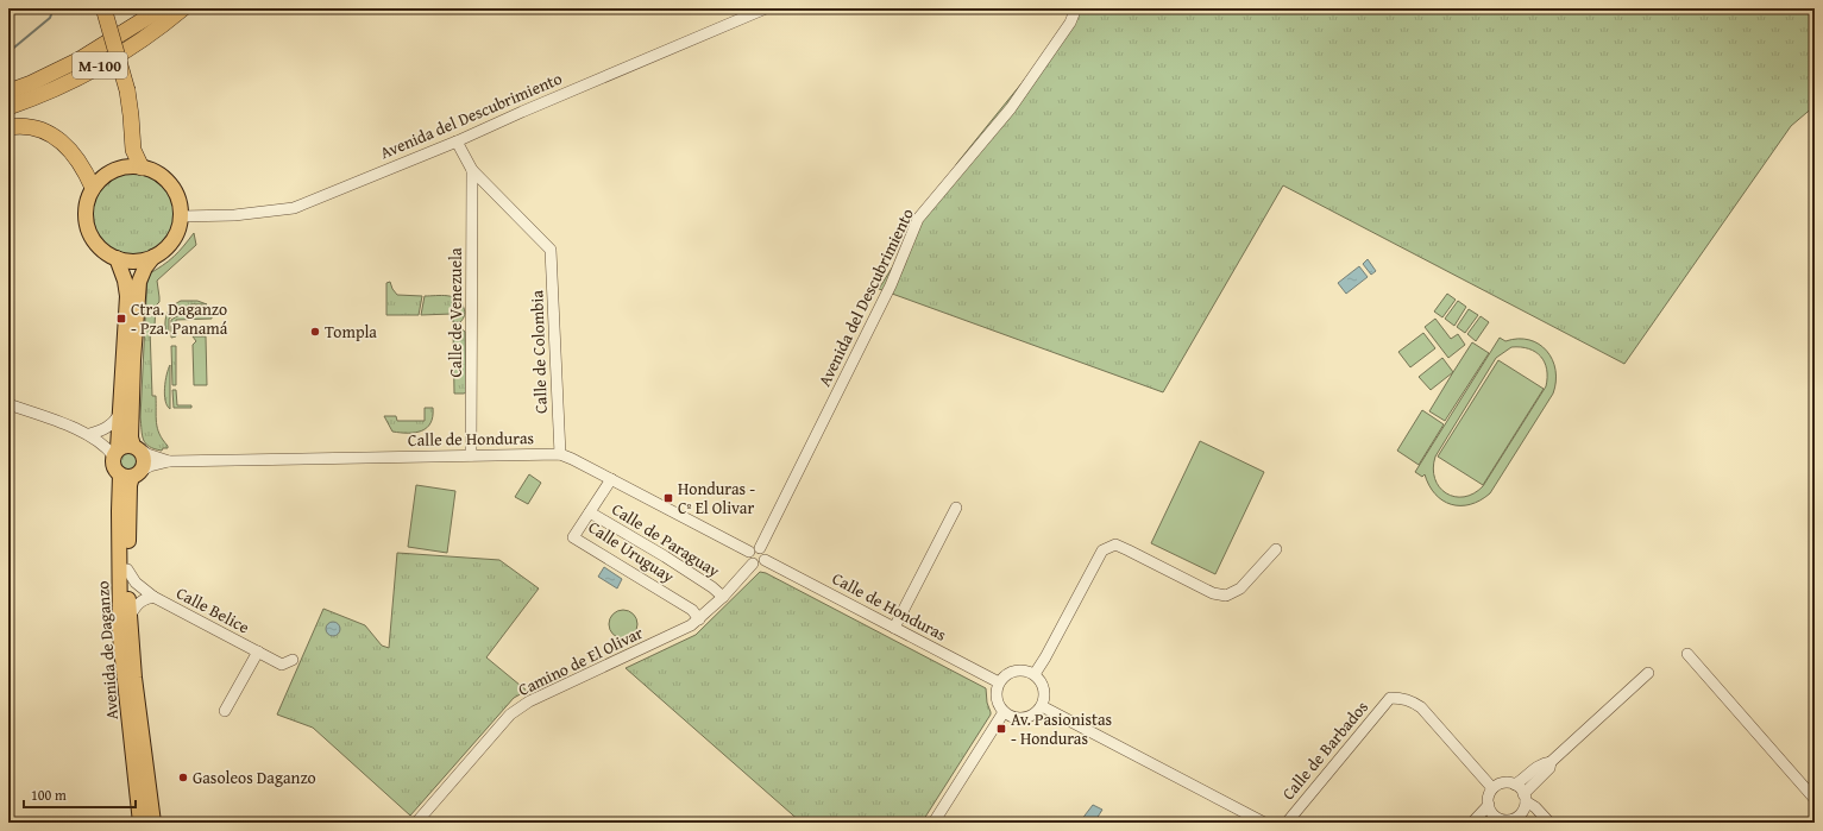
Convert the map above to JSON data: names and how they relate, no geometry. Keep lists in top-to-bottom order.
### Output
{
  "streets": {
    "highway": ["M-100"],
    "main road": ["Avenida de Daganzo"],
    "street": [
      "Avenida del Descubrimiento",
      "Calle de Venezuela",
      "Calle de Colombia",
      "Calle de Honduras",
      "Calle de Paraguay",
      "Calle Uruguay",
      "Calle Belice",
      "Camino de El Olivar",
      "Calle de Barbados"
    ]
  },
  "crossings": [
    ["Avenida del Descubrimiento", "Calle de Honduras"],
    ["Avenida del Descubrimiento", "Camino de El Olivar"],
    ["Calle de Venezuela", "Calle de Colombia"],
    ["Calle de Venezuela", "Calle de Honduras"],
    ["Calle de Colombia", "Calle de Honduras"],
    ["Calle de Honduras", "Calle Uruguay"],
    ["Calle de Honduras", "Avenida de Daganzo"],
    ["Calle de Honduras", "Camino de El Olivar"],
    ["Calle de Paraguay", "Calle Uruguay"],
    ["Calle de Paraguay", "Camino de El Olivar"],
    ["Calle Uruguay", "Camino de El Olivar"],
    ["Calle Belice", "Avenida de Daganzo"]
  ],
  "places": {
    "transit": ["Ctra. Daganzo - Pza. Panamá", "Honduras - Cº El Olivar", "Av. Pasionistas - Honduras"],
    "other": ["Tompla", "Gasoleos Daganzo"]
  },
  "scale_bar": "100 m"
}
